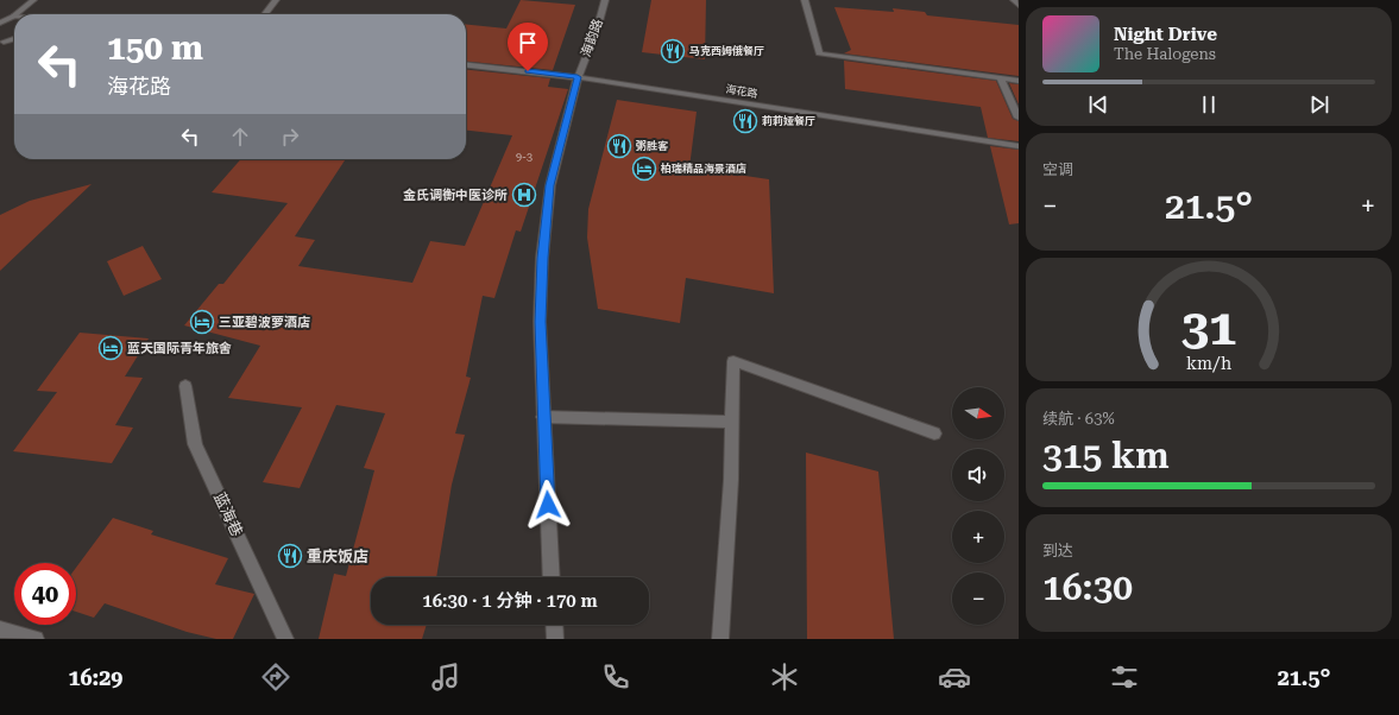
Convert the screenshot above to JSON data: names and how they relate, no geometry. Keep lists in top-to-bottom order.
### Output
{
  "streets": {
    "street": ["海韵路", "海花路", "蓝海巷"]
  },
  "crossings": [
    ["海韵路", "海花路"]
  ],
  "places": {
    "restaurant": [
      "马克西姆俄餐厅",
      "莉莉娅餐厅",
      "粥胜客",
      "重庆饭店"
    ],
    "hotel": ["柏瑞精品海景酒店", "三亚碧波萝酒店", "蓝天国际青年旅舍"],
    "hospital": ["金氏调衡中医诊所"]
  },
  "house_numbers": ["9-3"],
  "north": "right",
  "page": {
    "turn": ["150 m", "海花路"],
    "song": ["Night Drive", "The Halogens"],
    "tile": [
      "空调",
      ["续航 · 63%", "315 km"],
      ["到达", "16:30"]
    ],
    "heat": ["−", "21.5°", "+"],
    "map_buttons": ["+", "−"],
    "limit": "40",
    "trip": "16:30 · 1 分钟 · 170 m",
    "tabs": ["16:29", "21.5°"],
    "gauge": ["31", "km/h"]
  }
}
